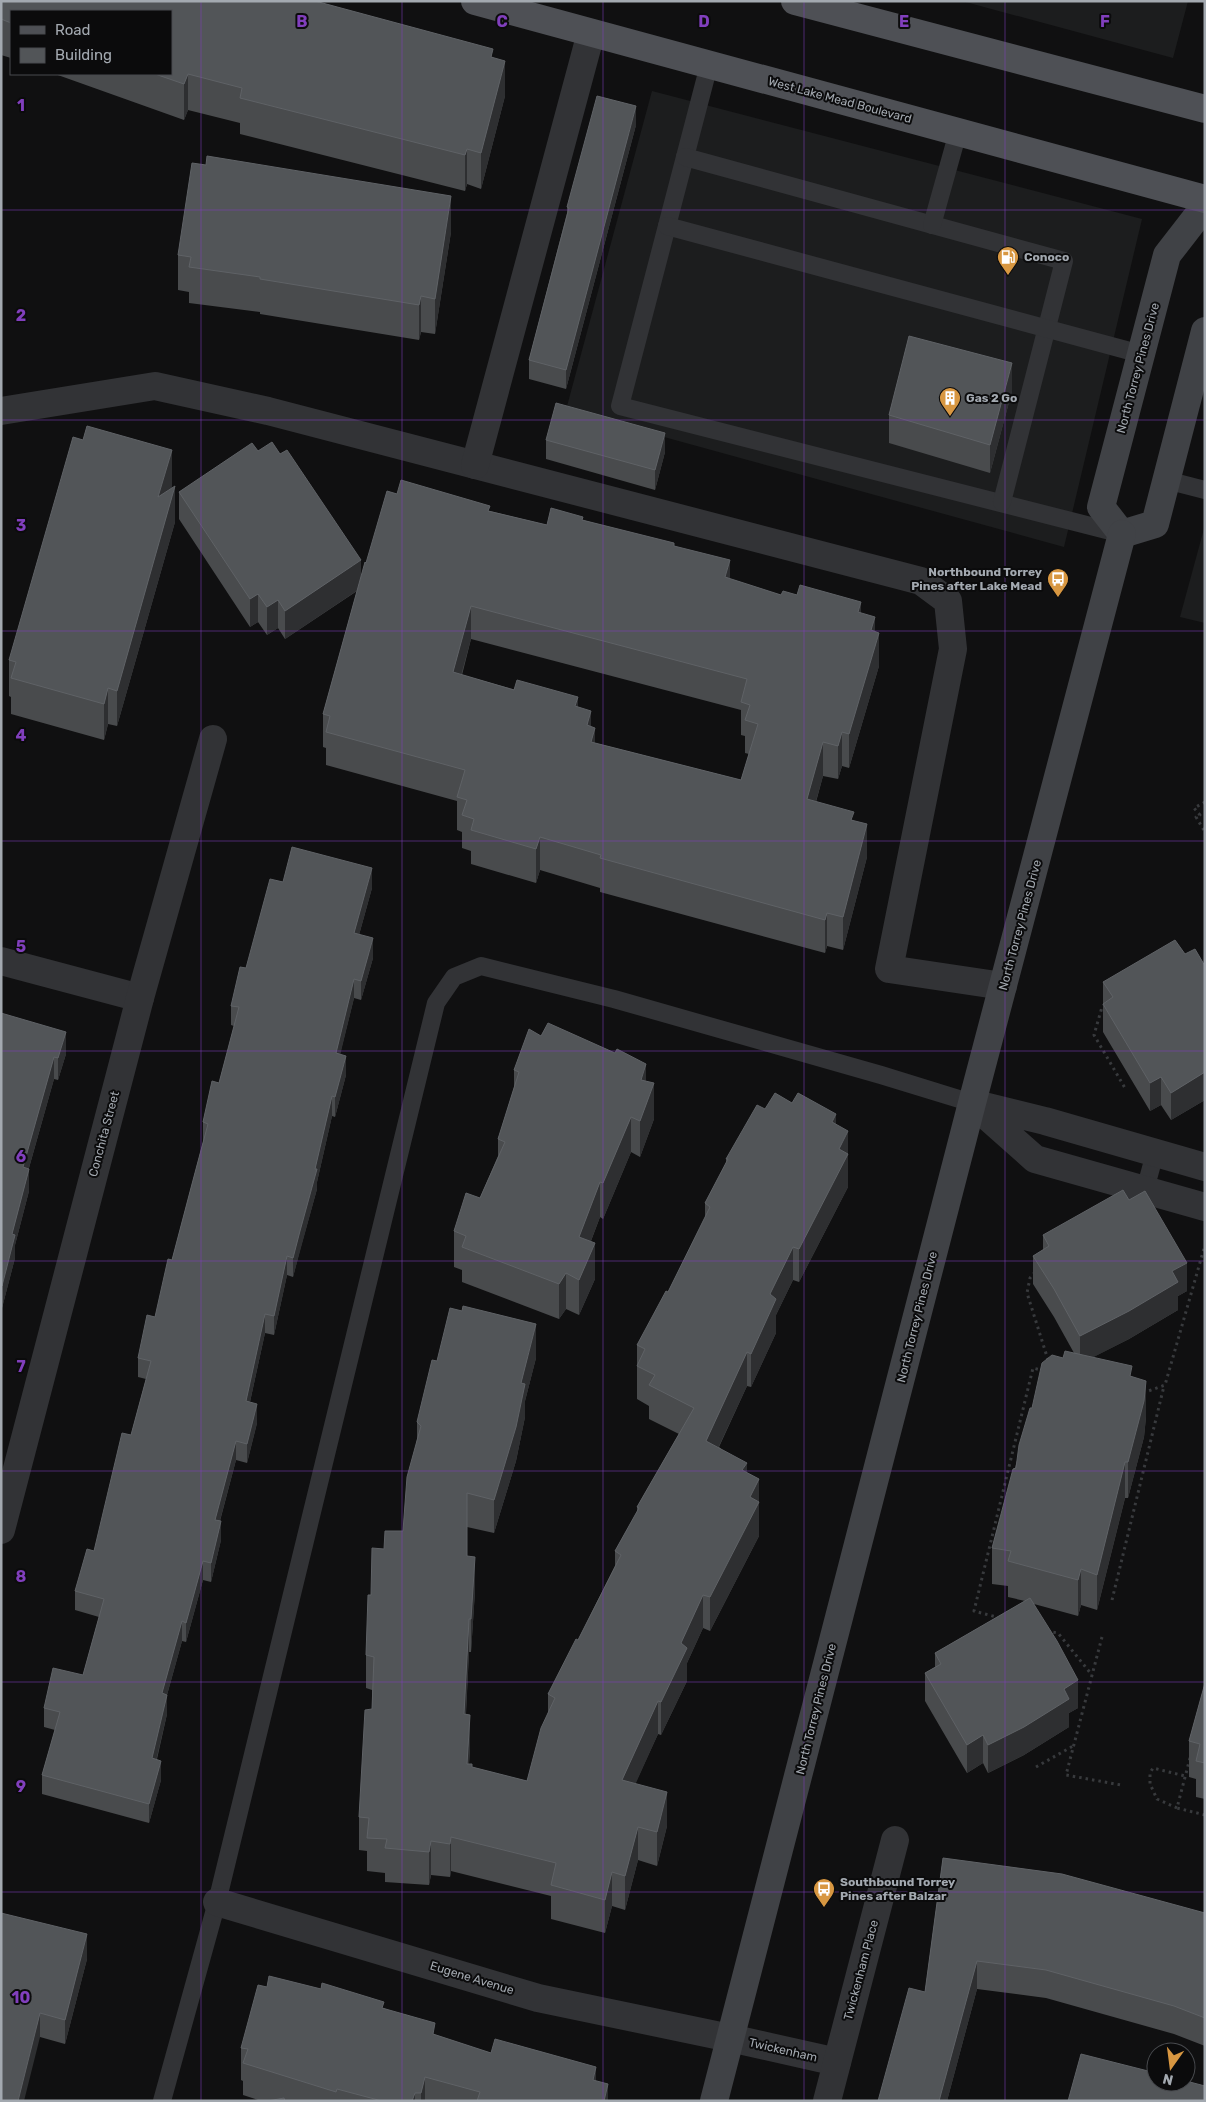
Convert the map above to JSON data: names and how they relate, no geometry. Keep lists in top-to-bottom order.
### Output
{
  "streets": {
    "main road": ["West Lake Mead Boulevard", "North Torrey Pines Drive"],
    "street": [
      "Conchita Street",
      "Twickenham Place",
      "Eugene Avenue",
      "Twickenham"
    ]
  },
  "crossings": [
    ["North Torrey Pines Drive", "Eugene Avenue"],
    ["North Torrey Pines Drive", "Twickenham"],
    ["Twickenham Place", "Twickenham"],
    ["Eugene Avenue", "Twickenham"]
  ],
  "places": {
    "fuel station": ["Conoco"],
    "building": ["Gas 2 Go"],
    "bus stop": ["Northbound Torrey Pines after Lake Mead", "Southbound Torrey Pines after Balzar"]
  },
  "legend": ["Road", "Building"],
  "north": "bottom",
  "grid": {
    "columns": [
      "B",
      "C",
      "D",
      "E",
      "F"
    ],
    "rows": [
      "1",
      "2",
      "3",
      "4",
      "5",
      "6",
      "7",
      "8",
      "9",
      "10"
    ]
  }
}
